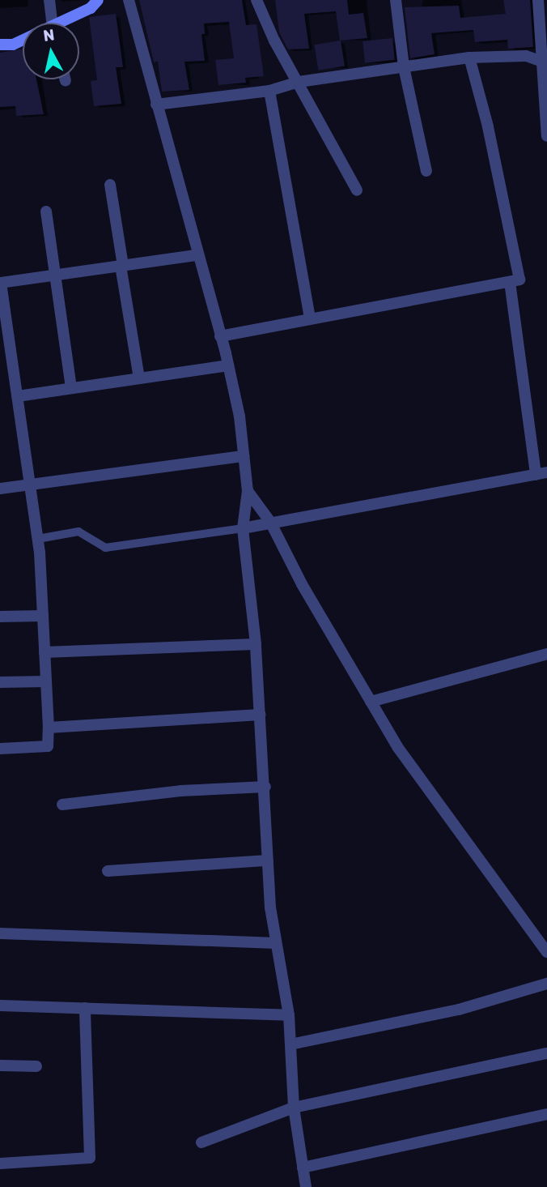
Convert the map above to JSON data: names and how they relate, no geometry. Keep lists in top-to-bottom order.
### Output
{
  "north": "top"
}
